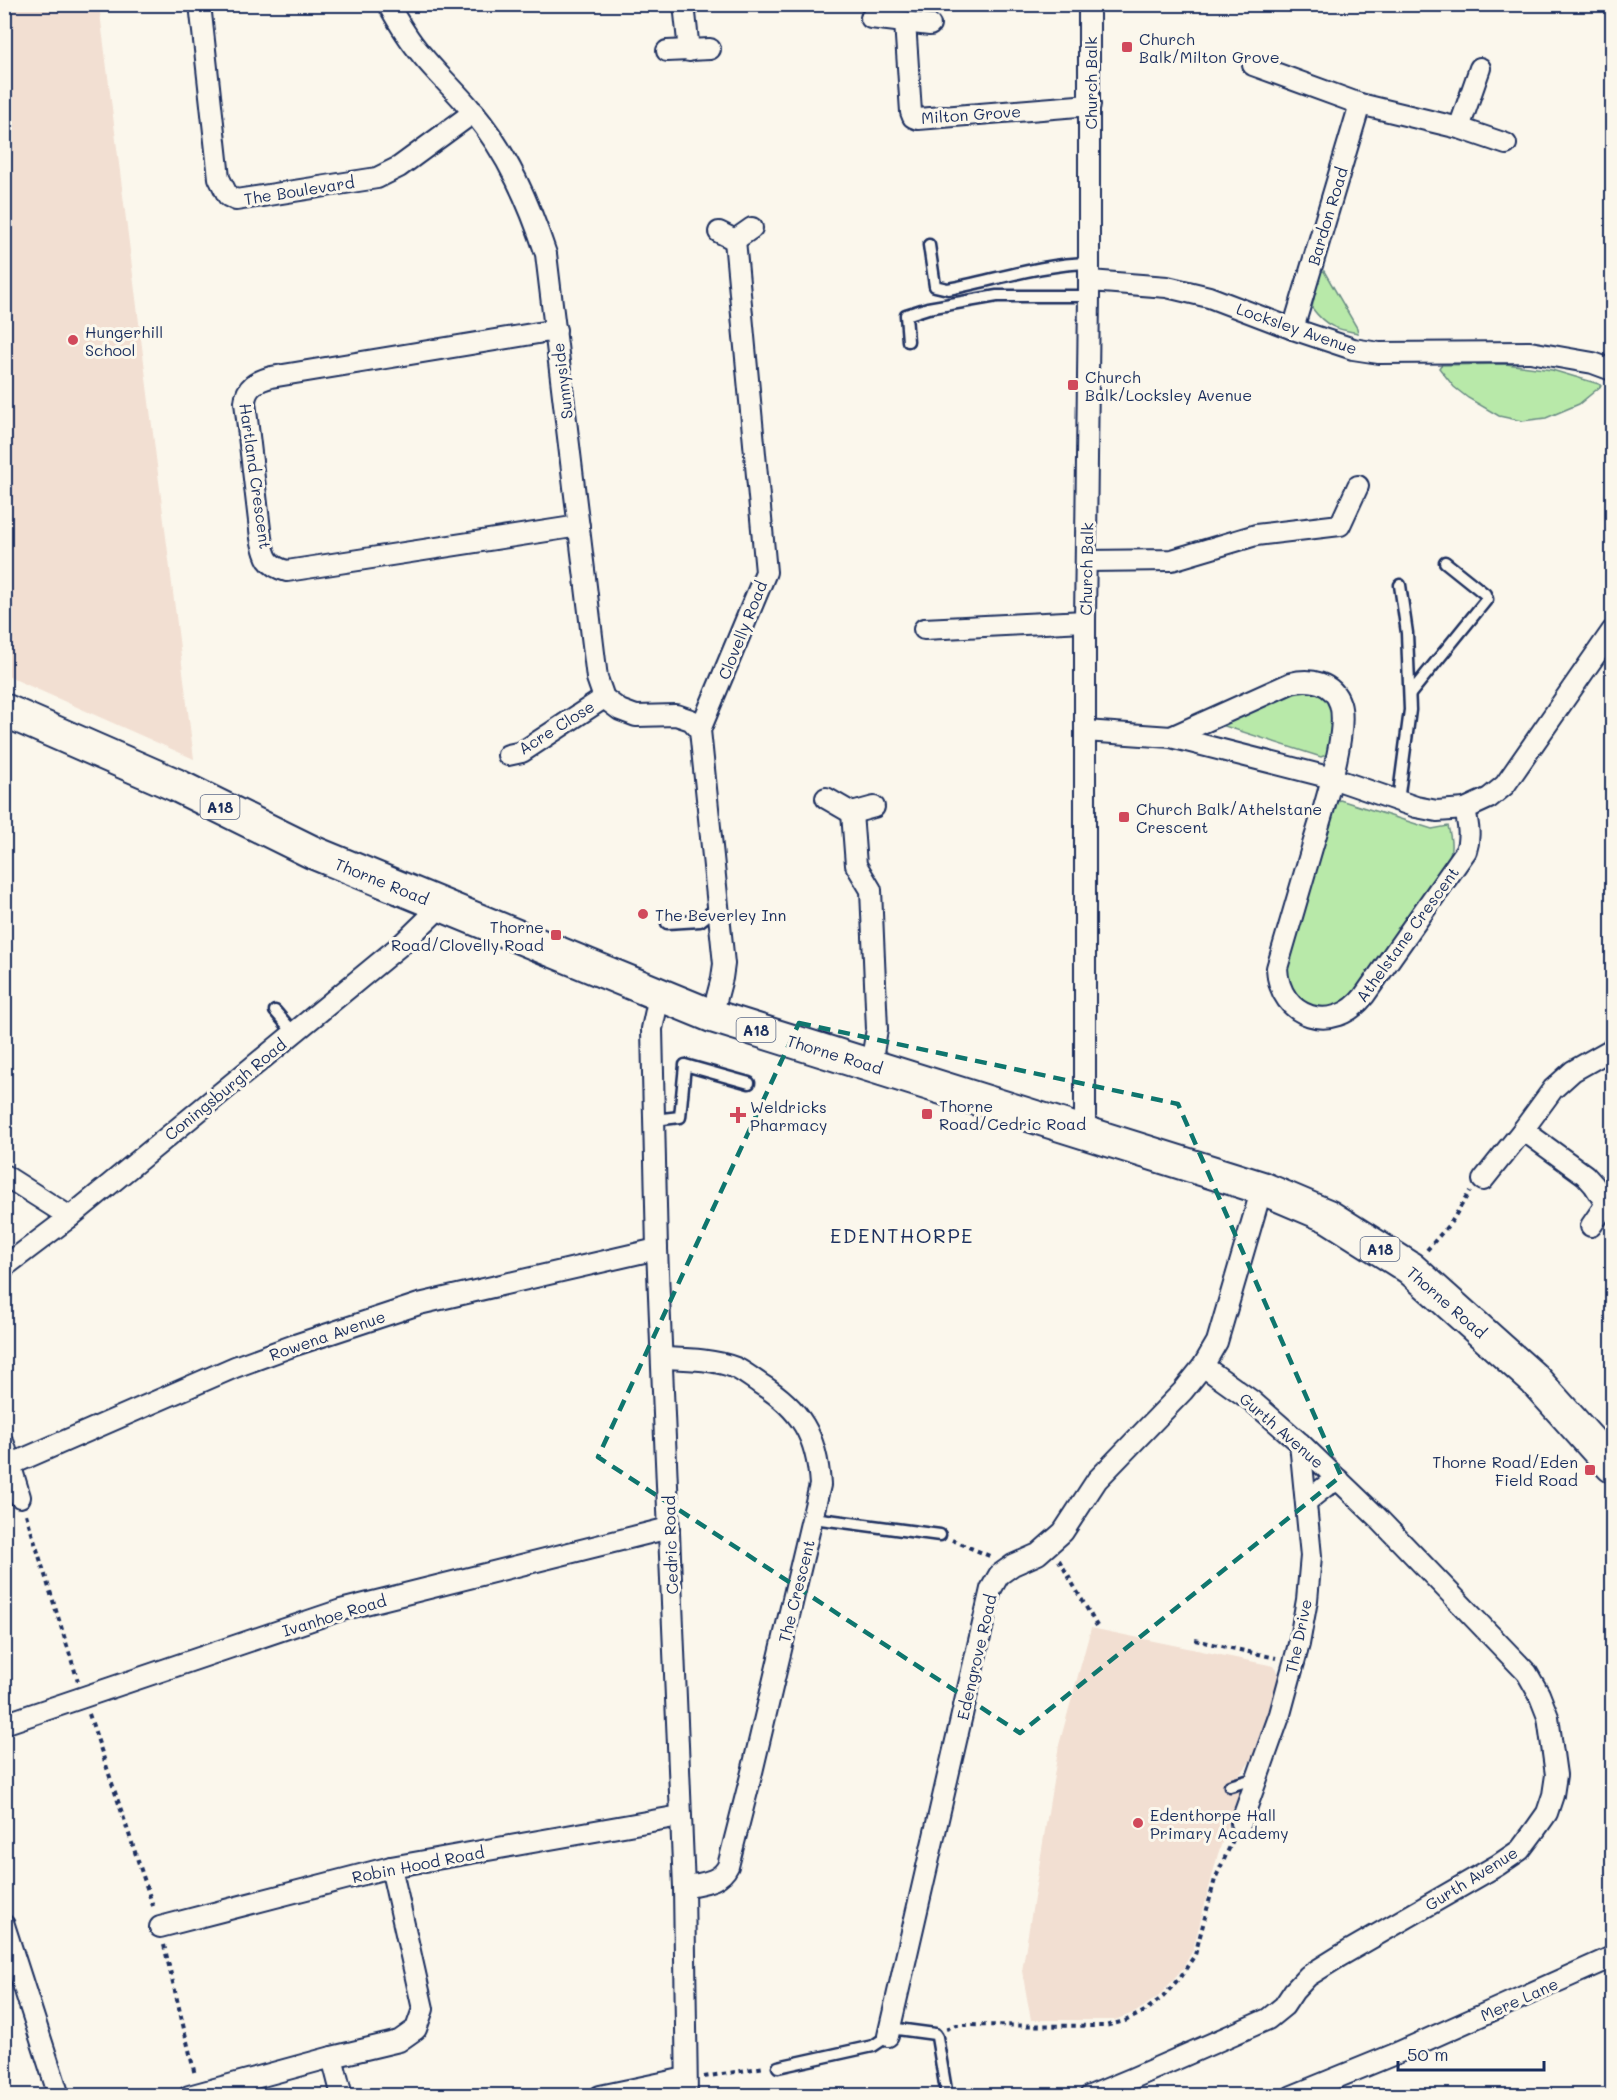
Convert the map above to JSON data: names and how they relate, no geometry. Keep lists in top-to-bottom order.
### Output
{
  "streets": {
    "main road": ["A18", "Thorne Road"],
    "street": [
      "Church Balk",
      "Milton Grove",
      "The Boulevard",
      "Bardon Road",
      "Locksley Avenue",
      "Sunnyside",
      "Hartland Crescent",
      "Clovelly Road",
      "Acre Close",
      "Athelstane Crescent",
      "Coningsburgh Road",
      "Rowena Avenue",
      "Gurth Avenue",
      "Cedric Road",
      "The Crescent",
      "Ivanhoe Road",
      "The Drive",
      "Edengrove Road",
      "Robin Hood Road",
      "Mere Lane"
    ]
  },
  "crossings": [
    ["Church Balk", "Milton Grove"],
    ["Church Balk", "Locksley Avenue"],
    ["Church Balk", "Thorne Road"],
    ["Church Balk", "Athelstane Crescent"],
    ["The Boulevard", "Sunnyside"],
    ["Bardon Road", "Locksley Avenue"],
    ["Sunnyside", "Hartland Crescent"],
    ["Sunnyside", "Acre Close"],
    ["Clovelly Road", "Thorne Road"],
    ["Thorne Road", "Coningsburgh Road"],
    ["Thorne Road", "Cedric Road"],
    ["Thorne Road", "Edengrove Road"],
    ["Rowena Avenue", "Cedric Road"],
    ["Gurth Avenue", "The Drive"],
    ["Gurth Avenue", "Edengrove Road"],
    ["Cedric Road", "The Crescent"],
    ["Cedric Road", "Ivanhoe Road"],
    ["Cedric Road", "Robin Hood Road"]
  ],
  "districts": ["EDENTHORPE"],
  "places": {
    "transit": [
      "Church Balk/Milton Grove",
      "Church Balk/Locksley Avenue",
      "Church Balk/Athelstane Crescent",
      "Thorne Road/Clovelly Road",
      "Thorne Road/Cedric Road",
      "Thorne Road/Eden Field Road"
    ],
    "other": ["Hungerhill School", "The Beverley Inn", "Edenthorpe Hall Primary Academy"],
    "health": ["Weldricks Pharmacy"]
  },
  "scale_bar": "50 m"
}
